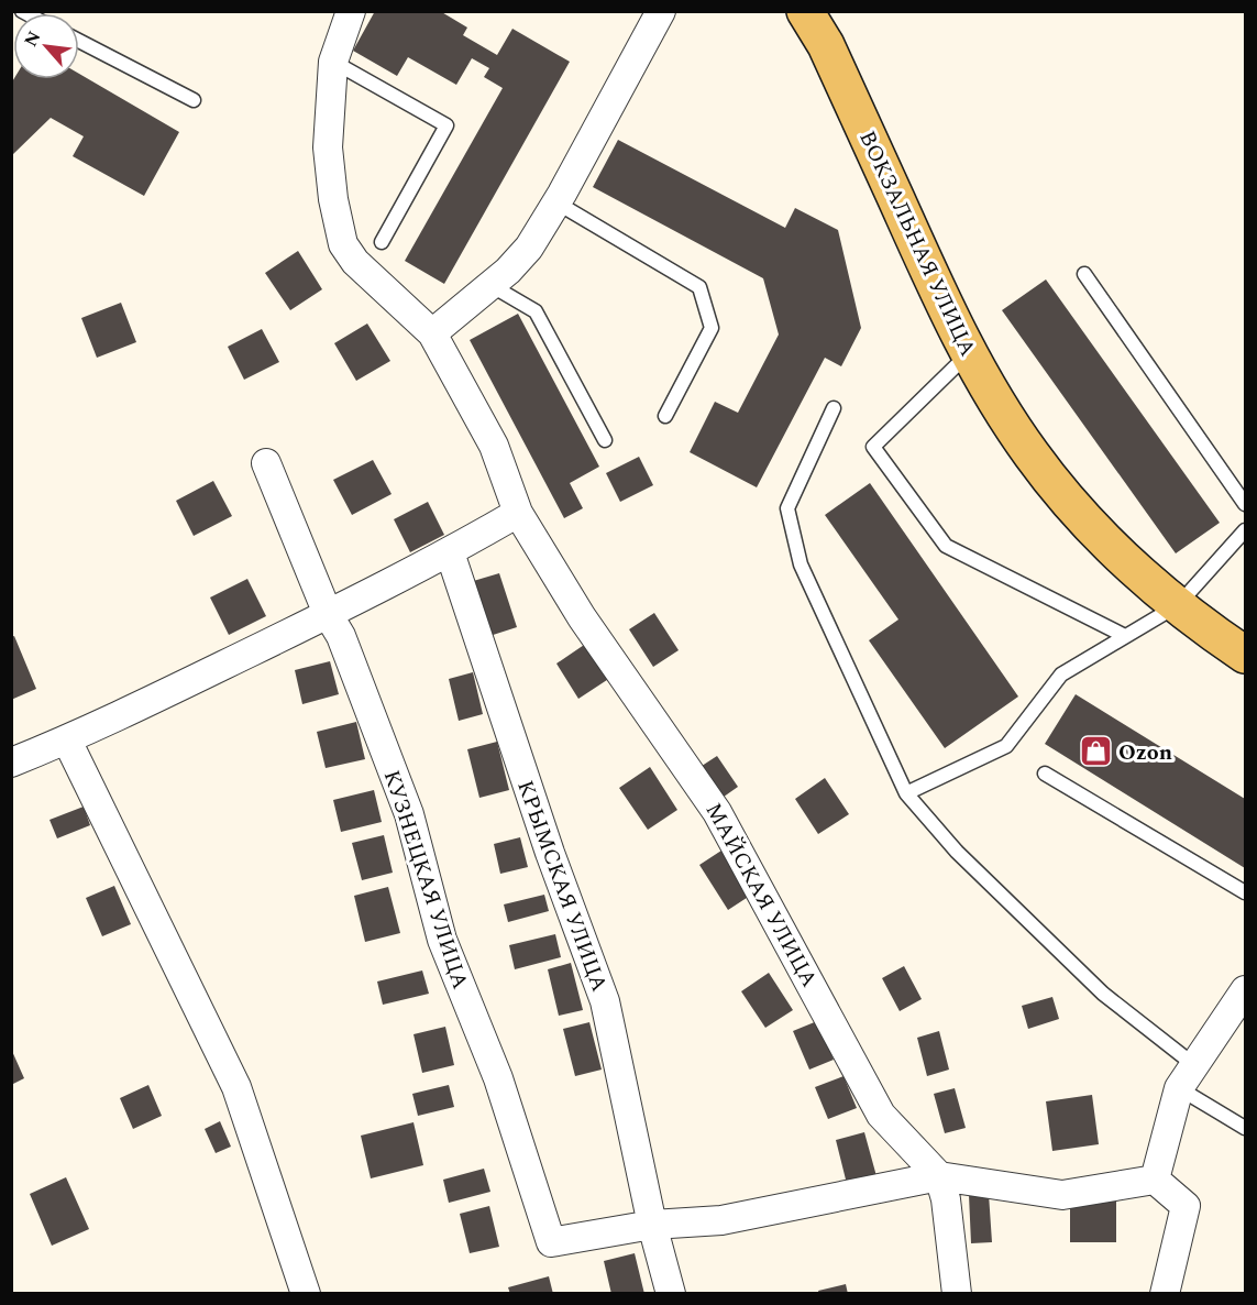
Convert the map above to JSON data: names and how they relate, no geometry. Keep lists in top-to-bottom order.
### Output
{
  "streets": {
    "main road": ["ВОКЗАЛЬНАЯ УЛИЦА"],
    "street": ["КУЗНЕЦКАЯ УЛИЦА", "КРЫМСКАЯ УЛИЦА", "МАЙСКАЯ УЛИЦА"]
  },
  "crossings": [
    ["КУЗНЕЦКАЯ УЛИЦА", "КРЫМСКАЯ УЛИЦА"]
  ],
  "places": {
    "shop": ["Ozon"]
  },
  "north": "top left"
}
